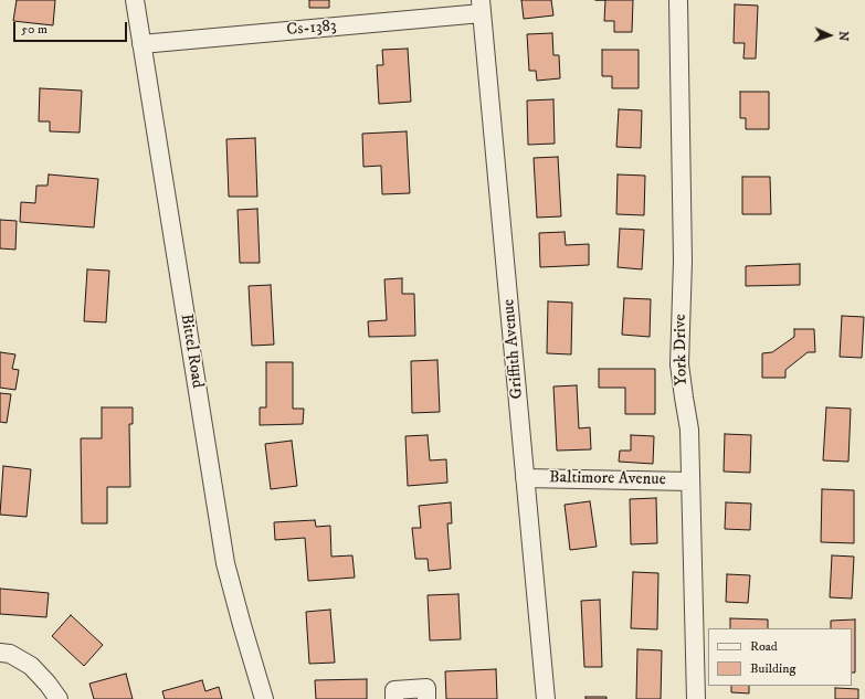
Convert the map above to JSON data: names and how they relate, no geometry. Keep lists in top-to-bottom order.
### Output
{
  "streets": {
    "street": [
      "Cs-1383",
      "Griffith Avenue",
      "York Drive",
      "Bittel Road",
      "Baltimore Avenue"
    ]
  },
  "crossings": [
    ["Cs-1383", "Griffith Avenue"],
    ["Cs-1383", "Bittel Road"],
    ["Griffith Avenue", "Baltimore Avenue"],
    ["York Drive", "Baltimore Avenue"]
  ],
  "legend": ["Road", "Building"],
  "scale_bar": "50 m",
  "north": "right"
}
